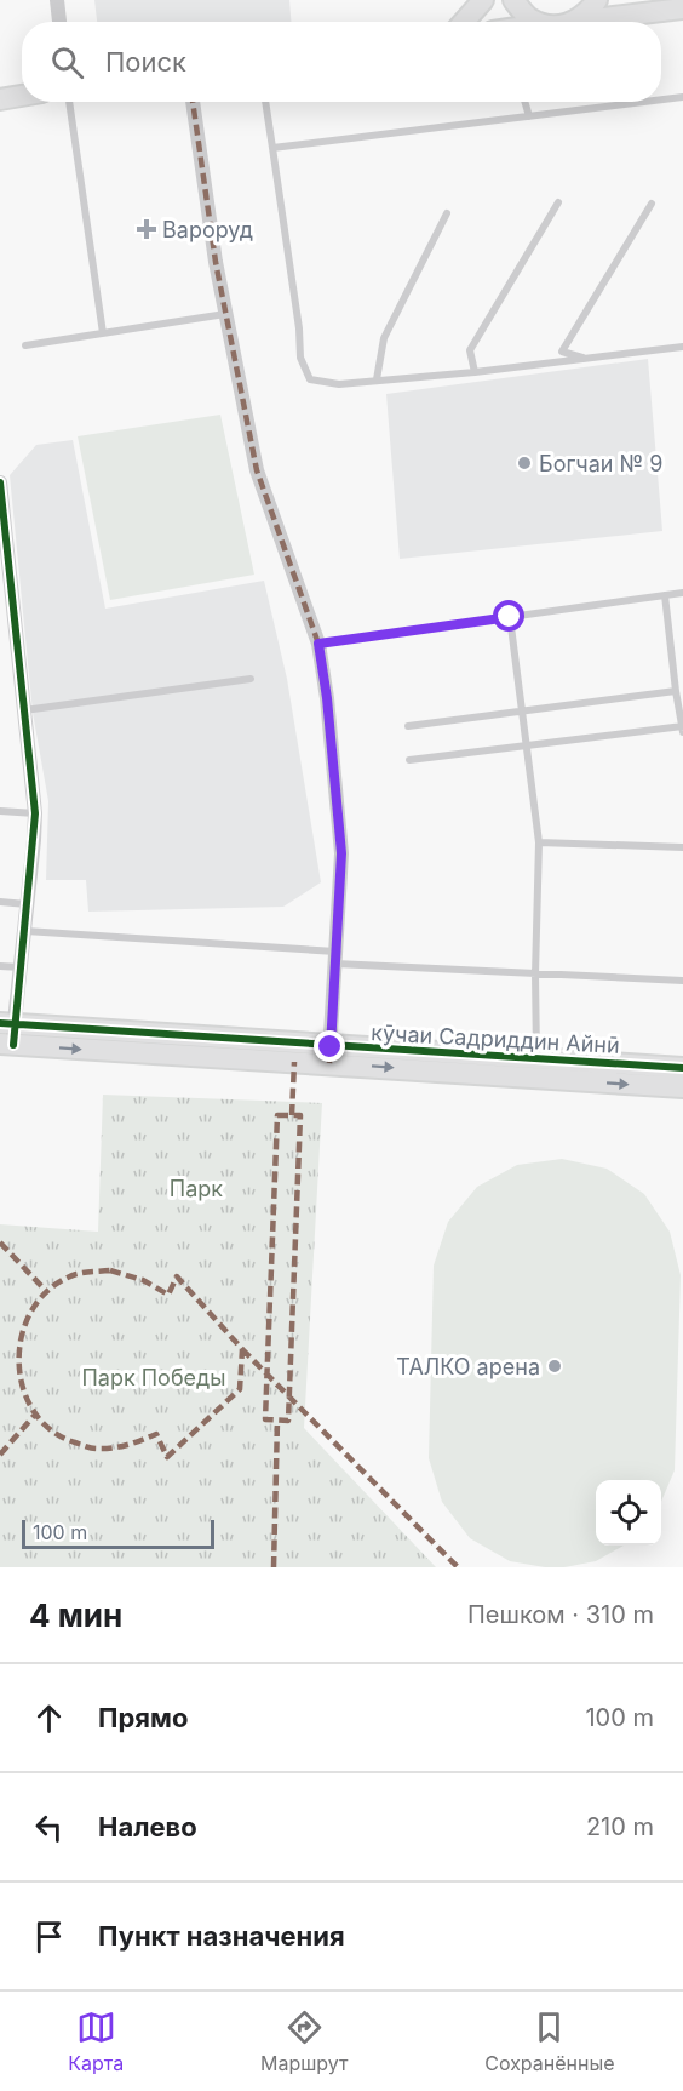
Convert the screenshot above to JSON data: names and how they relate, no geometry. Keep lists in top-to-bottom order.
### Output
{
  "streets": {
    "street": ["кӯчаи Садриддин Айнӣ"]
  },
  "parks": ["Парк", "Парк Победы"],
  "places": {
    "health": ["Вароруд"],
    "other": ["Богчаи № 9", "ТАЛКО арена"]
  },
  "scale_bar": "100 m",
  "page": {
    "search": "Поиск",
    "scale": "100 m",
    "heading": ["4 мин", "Пешком · 310 m"],
    "list": [
      ["Прямо", "100 m"],
      ["Налево", "210 m"],
      "Пункт назначения"
    ],
    "nav": ["Карта", "Маршрут", "Сохранённые"]
  }
}
